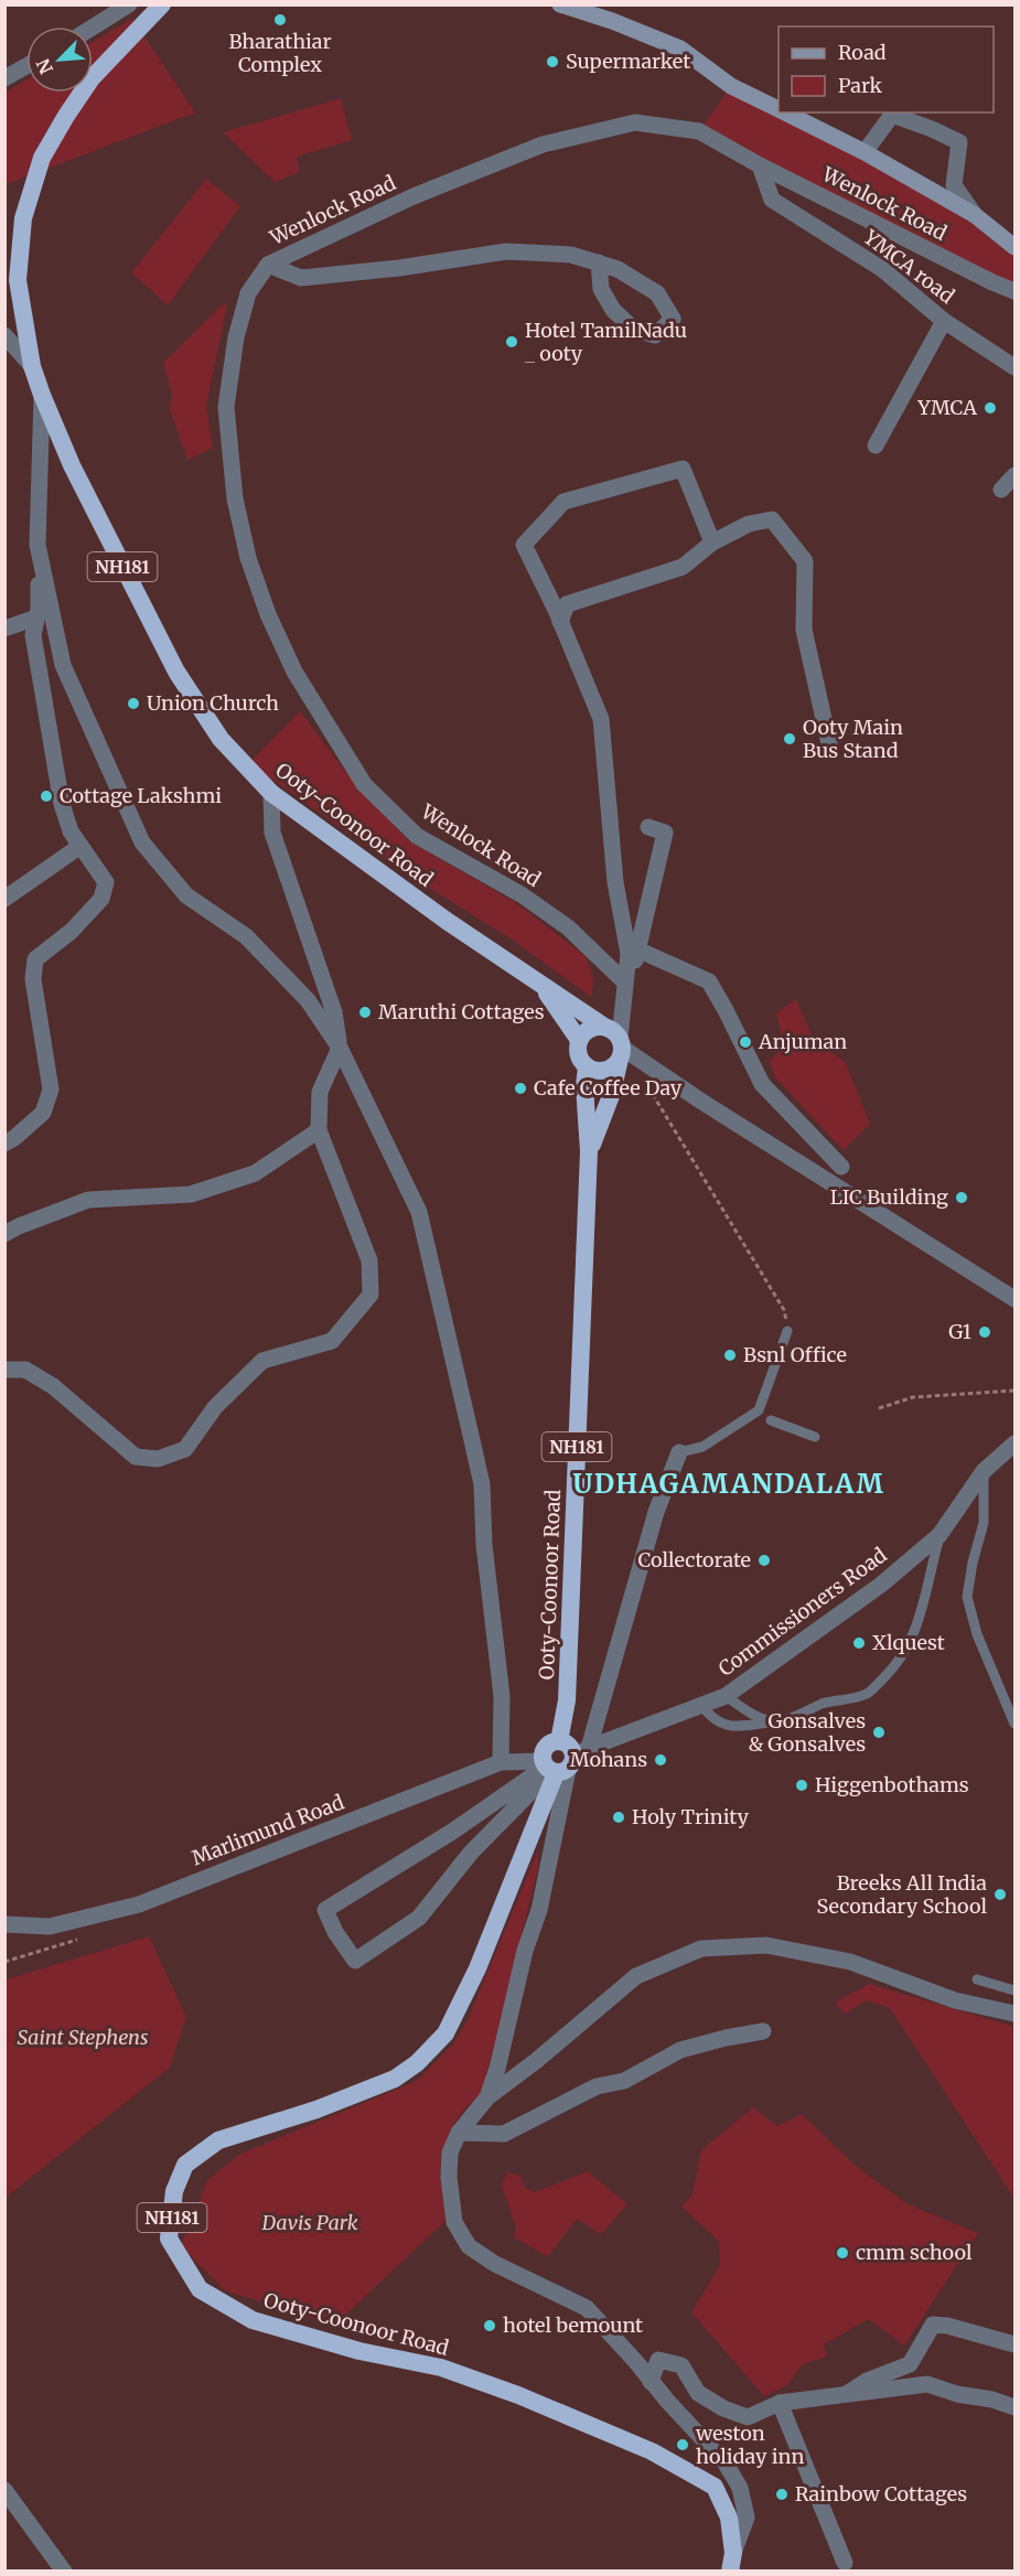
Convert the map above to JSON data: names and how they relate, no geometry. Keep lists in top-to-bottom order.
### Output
{
  "streets": {
    "highway": ["NH181", "Ooty-Coonoor Road"],
    "street": [
      "Wenlock Road",
      "YMCA road",
      "Commissioners Road",
      "Marlimund Road"
    ]
  },
  "crossings": [
    ["Wenlock Road", "YMCA road"],
    ["NH181", "Ooty-Coonoor Road"],
    ["NH181", "Commissioners Road"],
    ["NH181", "Marlimund Road"],
    ["Ooty-Coonoor Road", "Commissioners Road"],
    ["Ooty-Coonoor Road", "Marlimund Road"],
    ["Commissioners Road", "Marlimund Road"]
  ],
  "districts": ["UDHAGAMANDALAM"],
  "parks": ["Saint Stephens", "Davis Park"],
  "places": [
    "Bharathiar Complex",
    "Supermarket",
    "Hotel TamilNadu _ ooty",
    "YMCA",
    "Union Church",
    "Ooty Main Bus Stand",
    "Cottage Lakshmi",
    "Maruthi Cottages",
    "Anjuman",
    "Cafe Coffee Day",
    "LIC Building",
    "G1",
    "Bsnl Office",
    "Collectorate",
    "Xlquest",
    "Gonsalves & Gonsalves",
    "Mohans",
    "Higgenbothams",
    "Holy Trinity",
    "Breeks All India Secondary School",
    "cmm school",
    "hotel bemount",
    "weston holiday inn",
    "Rainbow Cottages"
  ],
  "legend": ["Road", "Park"],
  "north": "bottom left"
}
